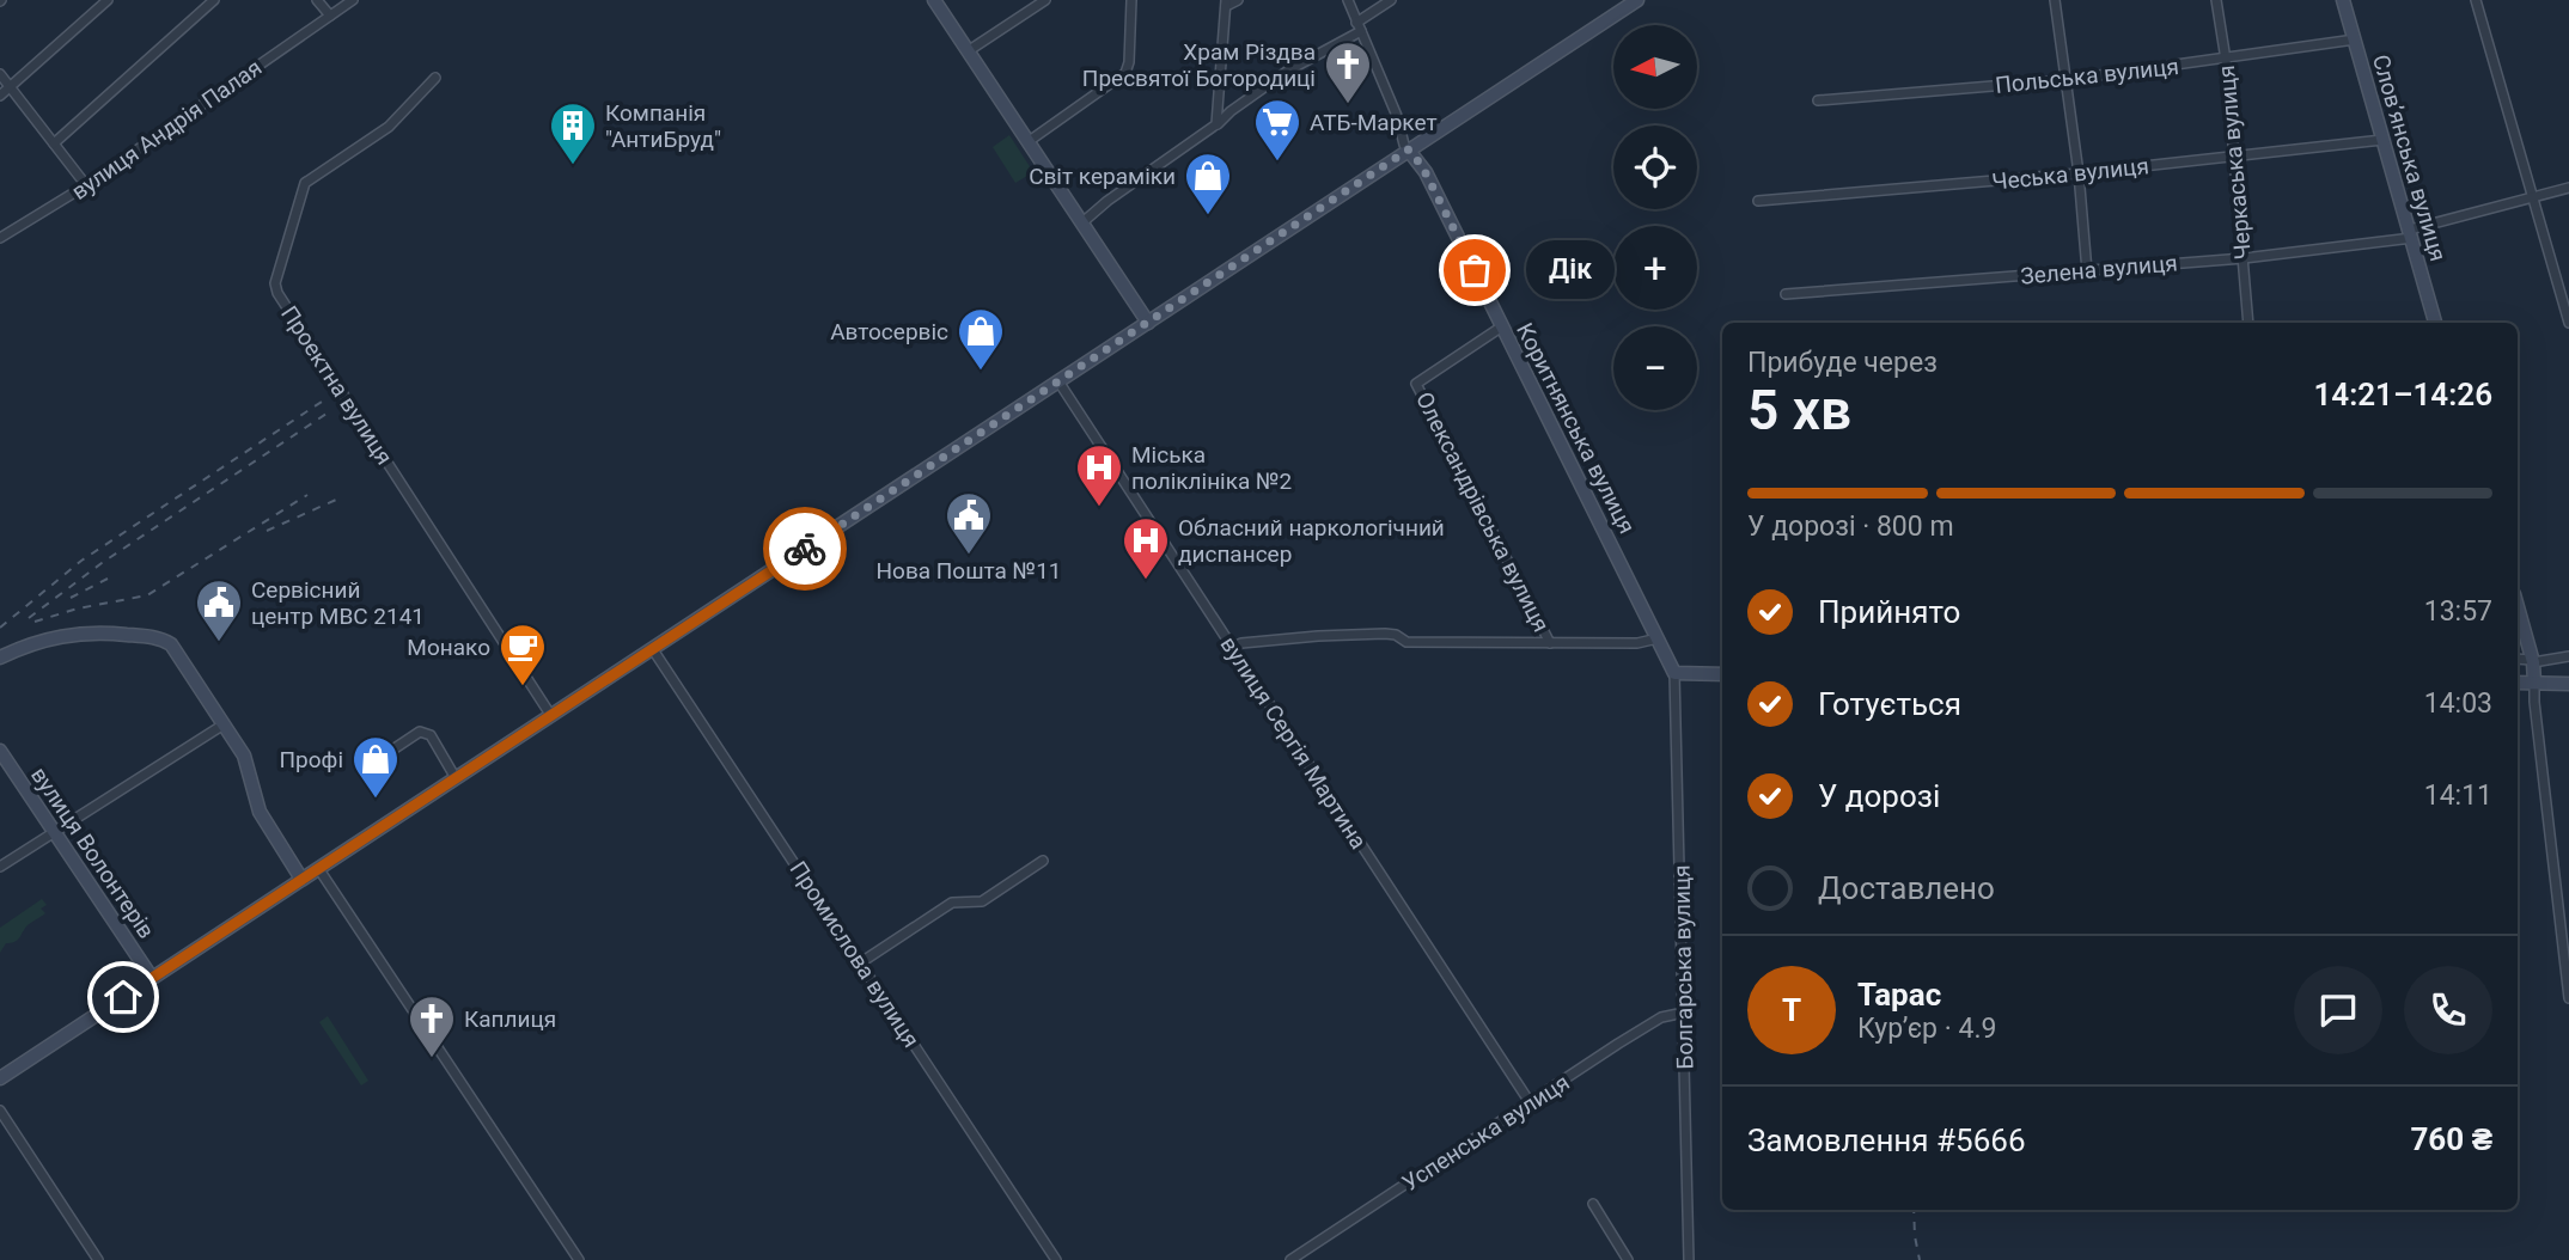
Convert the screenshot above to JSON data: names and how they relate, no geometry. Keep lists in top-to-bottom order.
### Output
{
  "streets": {
    "street": [
      "Польська вулиця",
      "вулиця Андрія Палая",
      "Словʼянська вулиця",
      "Черкаська вулиця",
      "Чеська вулиця",
      "Зелена вулиця",
      "Проектна вулиця",
      "Коритнянська вулиця",
      "Олександрівська вулиця",
      "вулиця Сергія Мартина",
      "вулиця Волонтерів",
      "Промислова вулиця",
      "Болгарська вулиця",
      "Успенська вулиця"
    ]
  },
  "crossings": [
    ["Польська вулиця", "Словʼянська вулиця"],
    ["Польська вулиця", "Черкаська вулиця"],
    ["Словʼянська вулиця", "Чеська вулиця"],
    ["Словʼянська вулиця", "Зелена вулиця"],
    ["Черкаська вулиця", "Чеська вулиця"],
    ["Черкаська вулиця", "Зелена вулиця"],
    ["Коритнянська вулиця", "Олександрівська вулиця"],
    ["Коритнянська вулиця", "Болгарська вулиця"],
    ["вулиця Сергія Мартина", "Успенська вулиця"],
    ["Болгарська вулиця", "Успенська вулиця"]
  ],
  "places": {
    "church": ["Храм Різдва Пресвятої Богородиці", "Каплиця"],
    "supermarket": ["АТБ-Маркет"],
    "building": ["Компанія \"АнтиБруд\""],
    "shop": ["Світ кераміки", "Автосервiс", "Профі"],
    "other": ["Дік"],
    "hospital": ["Міська поліклініка №2", "Обласний наркологічний диспансер"],
    "public building": ["Нова Пошта №11", "Сервісний центр МВС 2141"],
    "cafe": ["Монако"]
  },
  "north": "left",
  "page": {
    "map_buttons": ["+", "−"],
    "bubble": "Дік",
    "heading": ["5 хв", "Прибуде через", "14:21–14:26"],
    "panel": [
      "Тарас",
      "Кур’єр · 4.9",
      "Замовлення #5666",
      "760 ₴"
    ],
    "bar": "У дорозі · 800 m",
    "list": [
      ["Прийнято", "13:57"],
      ["Готується", "14:03"],
      ["У дорозі", "14:11"],
      "Доставлено"
    ],
    "round": "Т"
  }
}
